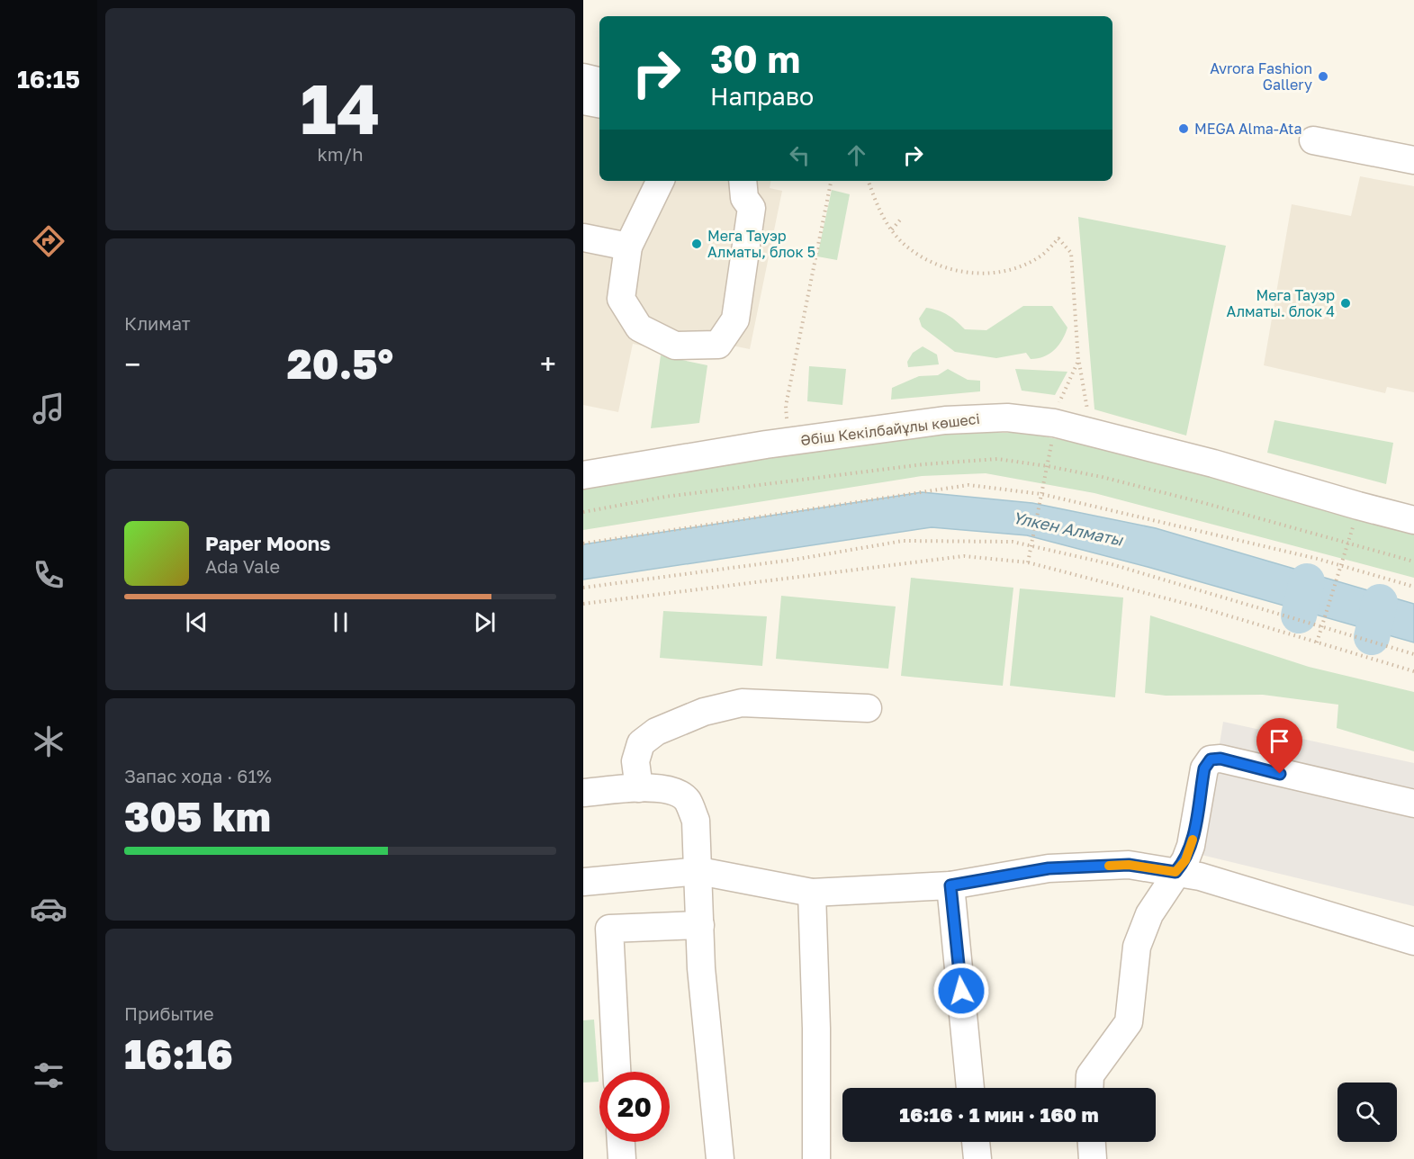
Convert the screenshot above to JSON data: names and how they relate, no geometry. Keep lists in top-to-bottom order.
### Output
{
  "streets": {
    "street": ["Әбіш Кекілбайұлы көшесі"]
  },
  "water": ["Үлкен Алматы"],
  "places": [
    "Avrora Fashion Gallery",
    "MEGA Alma-Ata",
    "Мега Тауэр Алматы, блок 5",
    "Мега Тауэр Алматы. блок 4"
  ],
  "page": {
    "tabs": "16:15",
    "tile": [
      ["14", "km/h"],
      "Климат",
      ["Запас хода · 61%", "305 km"],
      ["Прибытие", "16:16"]
    ],
    "turn": ["30 m", "Направо"],
    "heat": ["−", "20.5°", "+"],
    "song": ["Paper Moons", "Ada Vale"],
    "limit": "20",
    "trip": "16:16 · 1 мин · 160 m"
  }
}
